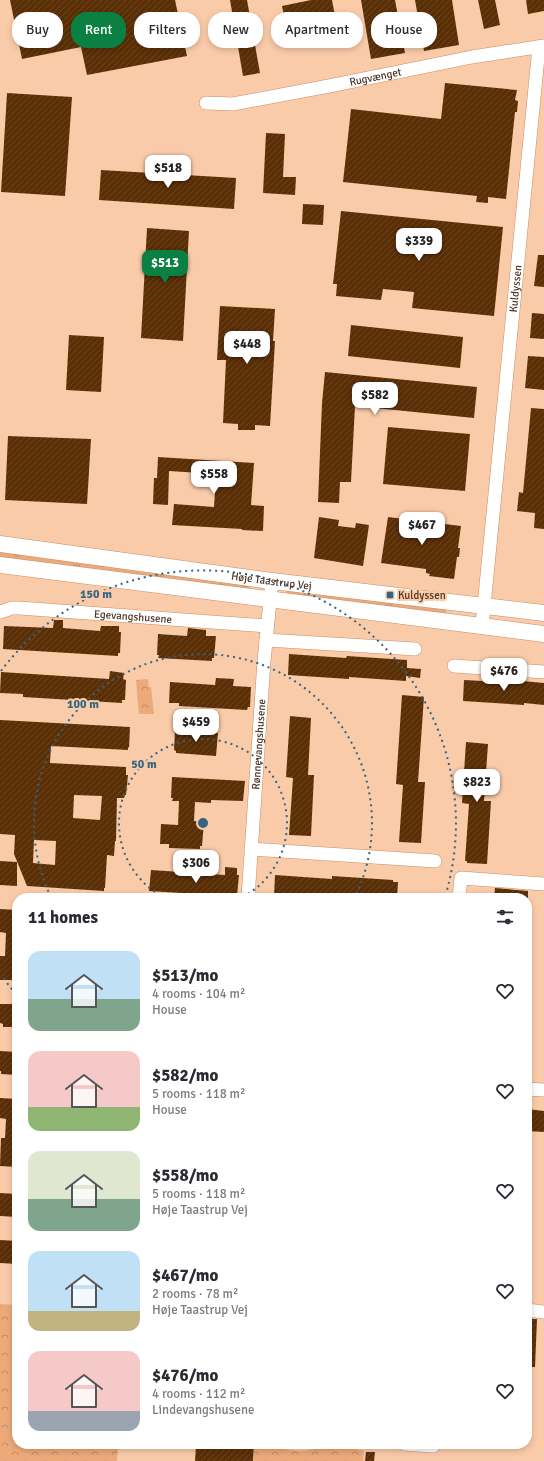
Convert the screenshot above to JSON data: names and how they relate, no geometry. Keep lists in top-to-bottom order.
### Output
{
  "streets": {
    "street": [
      "Rugvænget",
      "Kuldyssen",
      "Høje Taastrup Vej",
      "Egevangshusene",
      "Rønnevangshusene"
    ]
  },
  "crossings": [
    ["Rugvænget", "Kuldyssen"],
    ["Kuldyssen", "Høje Taastrup Vej"],
    ["Høje Taastrup Vej", "Rønnevangshusene"],
    ["Egevangshusene", "Rønnevangshusene"]
  ],
  "places": {
    "transit": ["Kuldyssen"]
  },
  "page": {
    "chip": [
      "Buy",
      "Rent",
      "Filters",
      "New",
      "Apartment",
      "House"
    ],
    "price": [
      "$518",
      "$339",
      "$513",
      "$448",
      "$582",
      "$558",
      "$467",
      "$476",
      "$459",
      "$823",
      "$306"
    ],
    "heading": "11 homes",
    "list": [
      {
        "name": "$513/mo",
        "note": "4 rooms · 104 m² · House"
      },
      {
        "name": "$582/mo",
        "note": "5 rooms · 118 m² · House"
      },
      {
        "name": "$558/mo",
        "note": "5 rooms · 118 m² · Høje Taastrup Vej"
      },
      {
        "name": "$467/mo",
        "note": "2 rooms · 78 m² · Høje Taastrup Vej"
      },
      {
        "name": "$476/mo",
        "note": "4 rooms · 112 m² · Lindevangshusene"
      }
    ]
  },
  "rings": ["150 m", "100 m", "50 m"]
}
